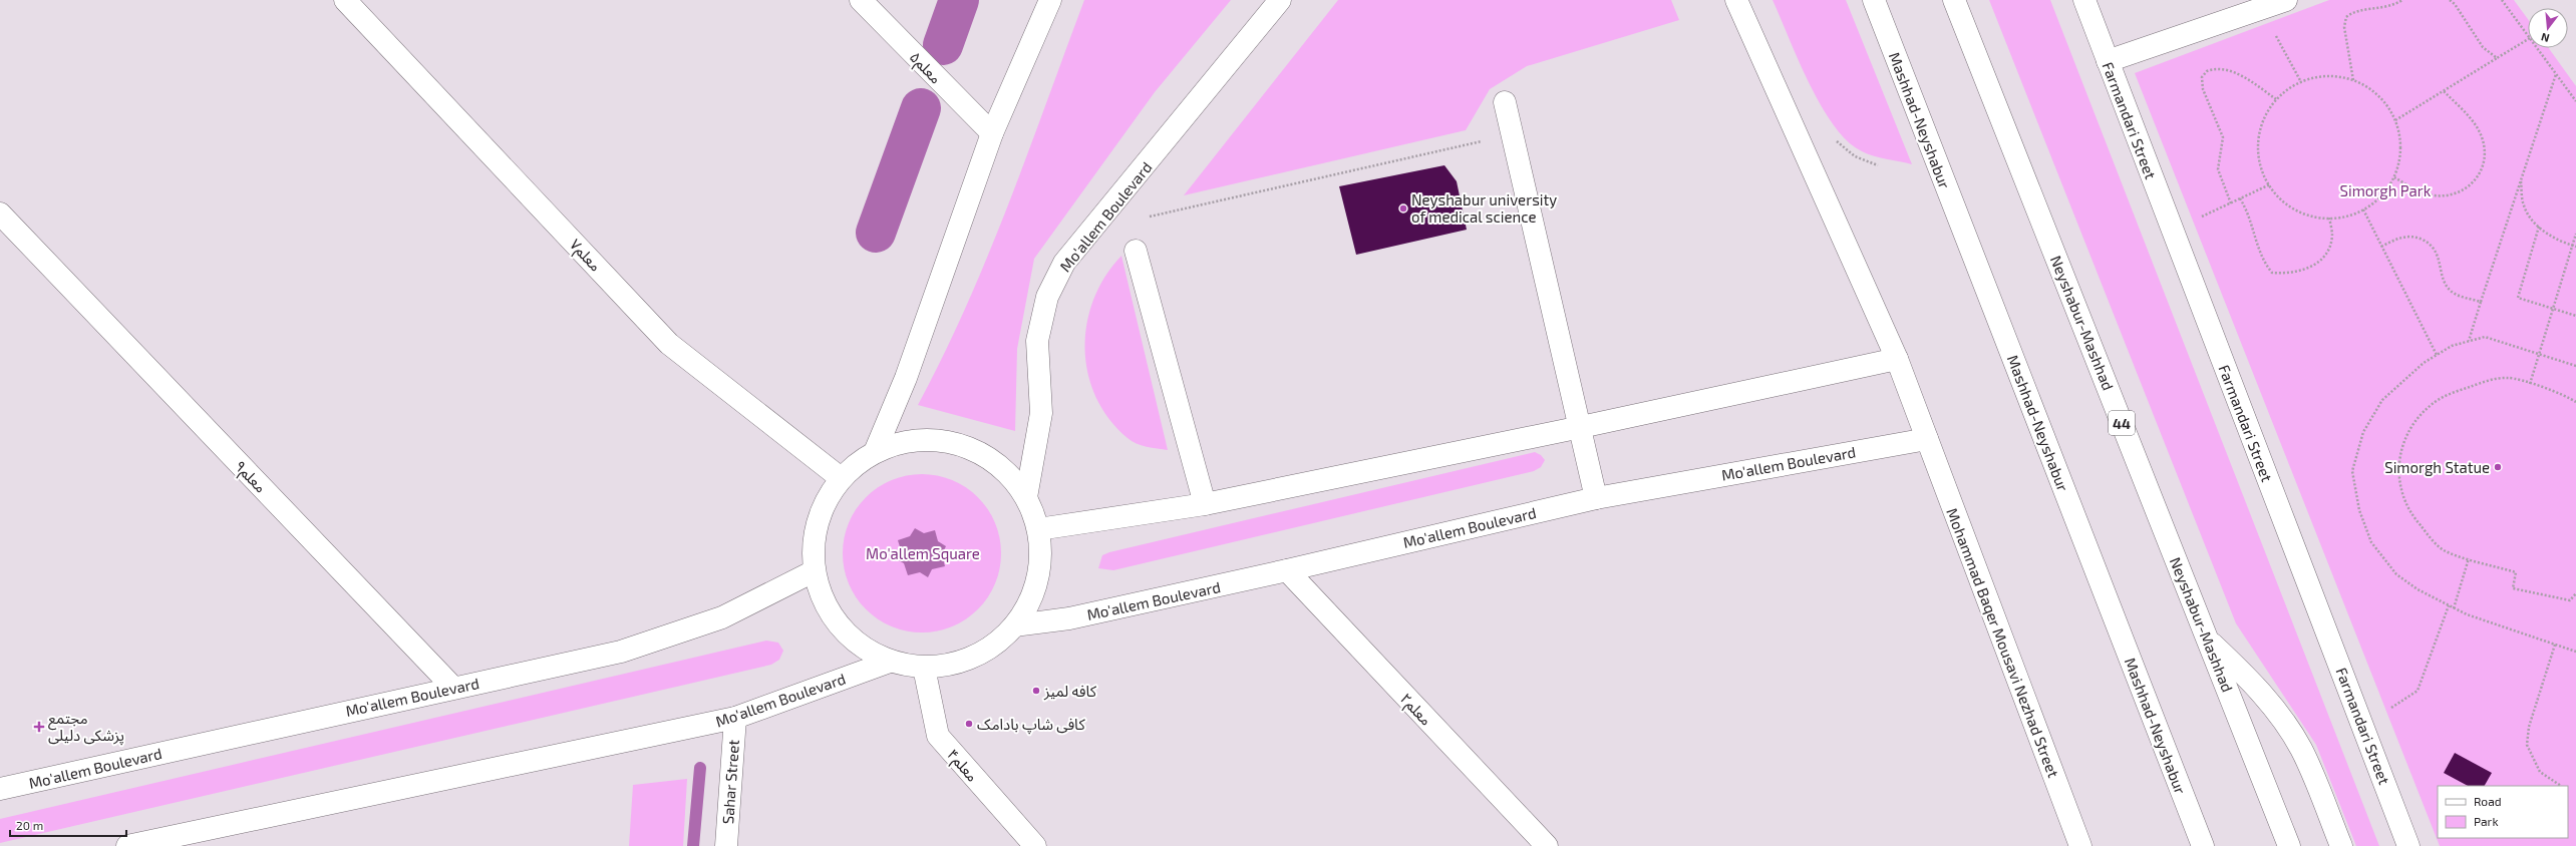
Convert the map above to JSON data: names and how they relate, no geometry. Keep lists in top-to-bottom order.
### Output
{
  "streets": {
    "main road": [
      "معلم۵",
      "Mashhad-Neyshabur",
      "Farmandari Street",
      "Mo'allem Boulevard",
      "معلم۷",
      "Neyshabur-Mashhad",
      "44",
      "معلم۹",
      "Mohammad Baqer Mousavi Nezhad Street",
      "معلم۲",
      "معلم۴",
      "Sahar Street"
    ]
  },
  "crossings": [
    ["Mo'allem Boulevard", "معلم۹"],
    ["Mo'allem Boulevard", "Mohammad Baqer Mousavi Nezhad Street"],
    ["Mo'allem Boulevard", "معلم۲"],
    ["Mo'allem Boulevard", "Sahar Street"]
  ],
  "parks": ["Simorgh Park", "Mo'allem Square"],
  "places": {
    "other": [
      "Neyshabur university of medical science",
      "Simorgh Statue",
      "کافه لمیز",
      "کافی شاپ بادامک"
    ],
    "health": ["مجتمع پزشکی دلیلی"]
  },
  "legend": ["Road", "Park"],
  "scale_bar": "20 m",
  "north": "bottom"
}
